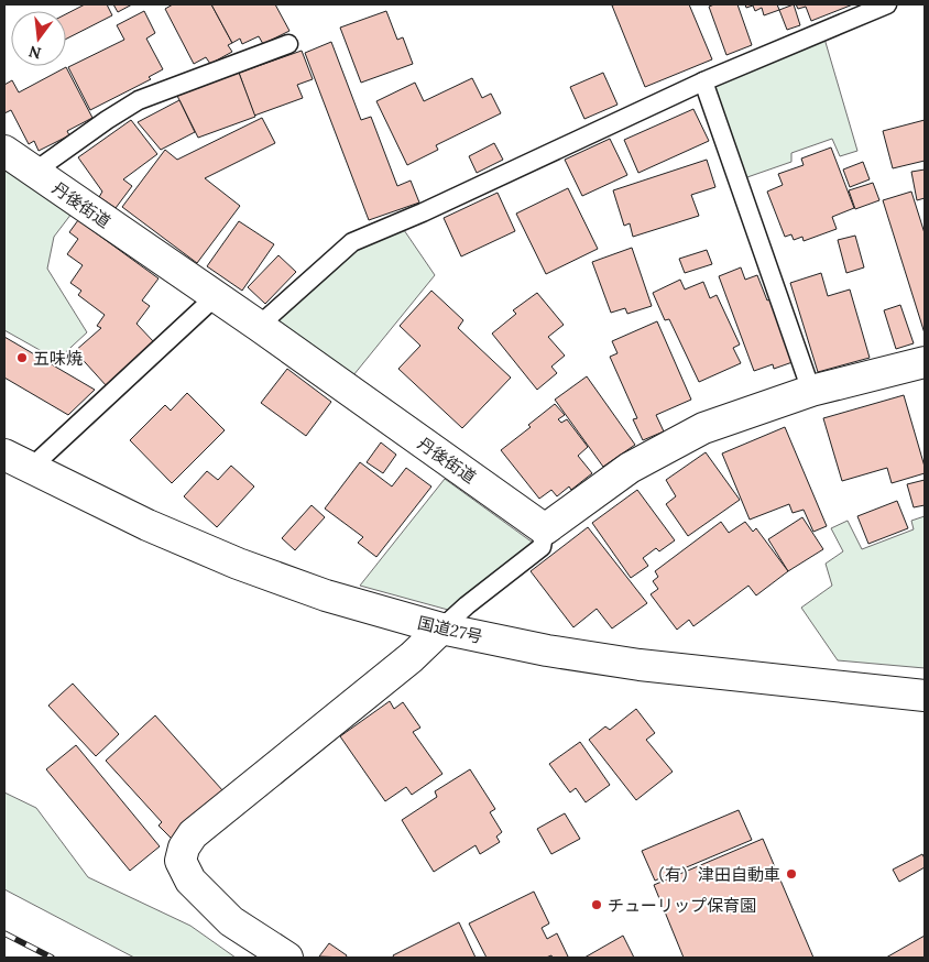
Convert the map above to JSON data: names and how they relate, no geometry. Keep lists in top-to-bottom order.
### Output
{
  "streets": {
    "main road": ["丹後街道", "国道27号"]
  },
  "places": ["五味焼", "（有）津田自動車", "チューリップ保育園"],
  "north": "bottom"
}
